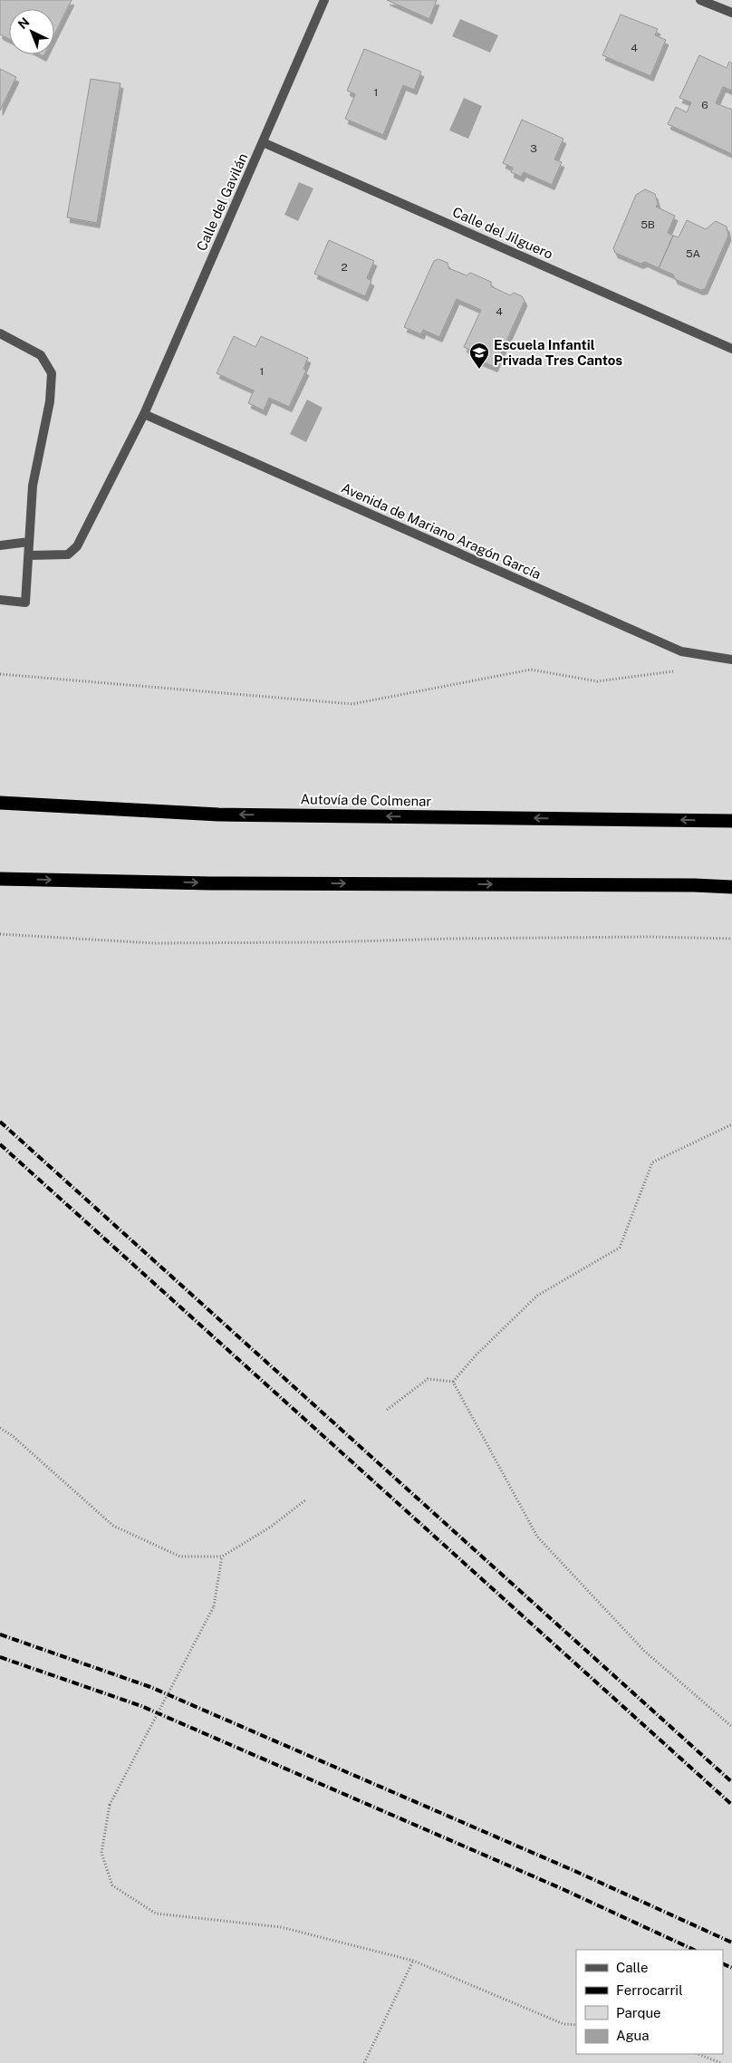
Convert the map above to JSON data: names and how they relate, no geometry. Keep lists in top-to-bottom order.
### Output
{
  "streets": {
    "highway": ["Autovía de Colmenar"],
    "street": ["Calle del Gavilán", "Calle del Jilguero", "Avenida de Mariano Aragón García"]
  },
  "crossings": [
    ["Calle del Gavilán", "Calle del Jilguero"],
    ["Calle del Gavilán", "Avenida de Mariano Aragón García"]
  ],
  "places": {
    "school or university": ["Escuela Infantil Privada Tres Cantos"]
  },
  "house_numbers": [
    "4",
    "1",
    "6",
    "3",
    "5B",
    "5A",
    "2",
    "4",
    "1"
  ],
  "legend": [
    "Calle",
    "Ferrocarril",
    "Parque",
    "Agua"
  ],
  "north": "top left"
}
